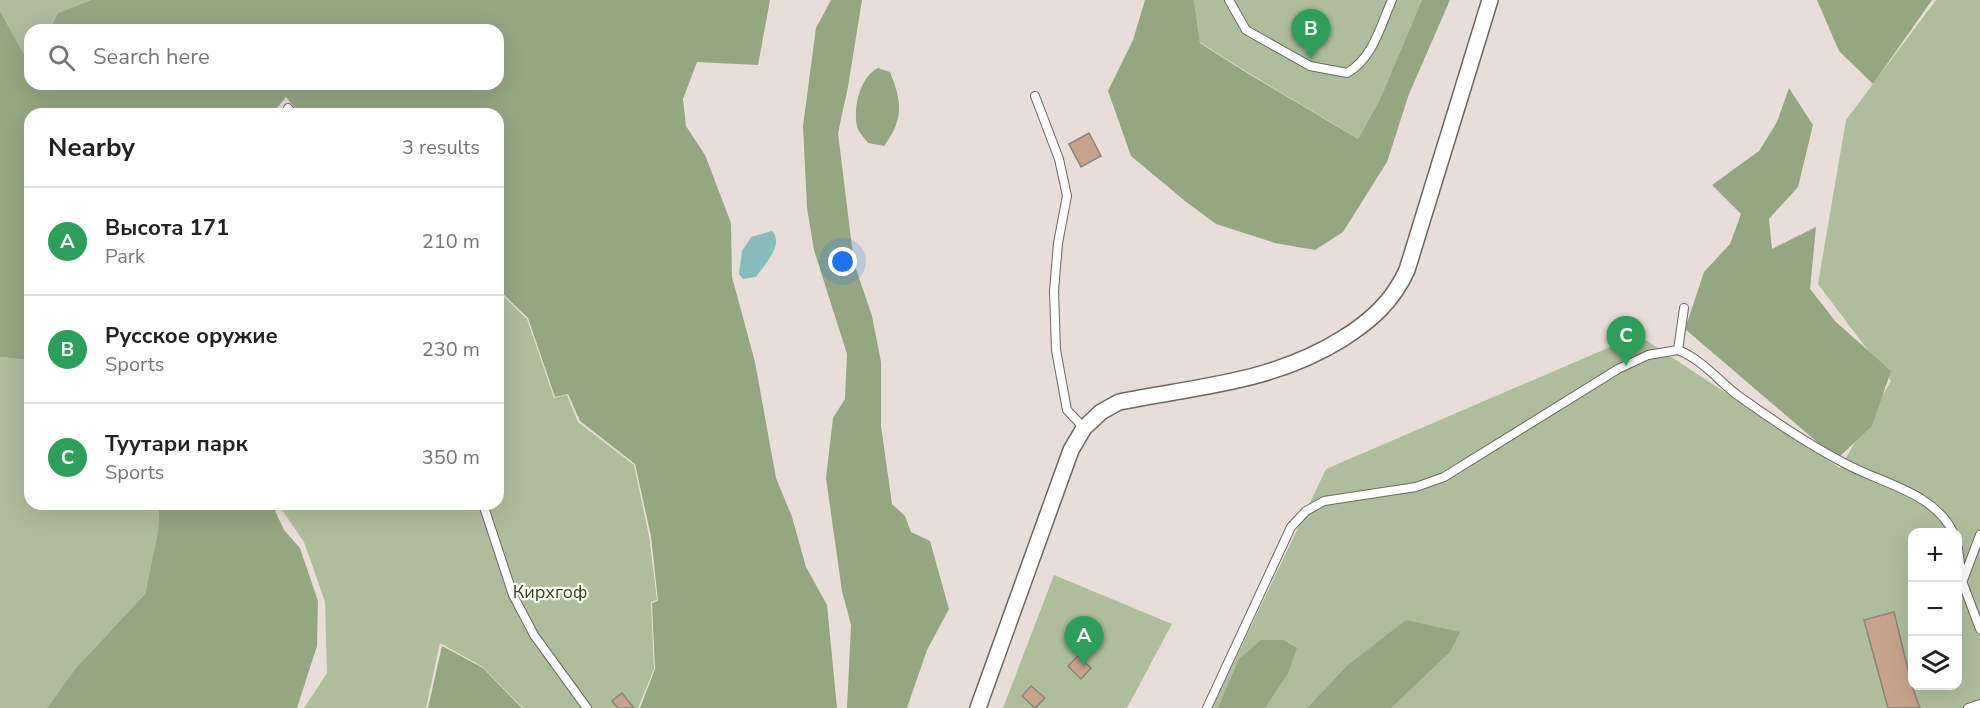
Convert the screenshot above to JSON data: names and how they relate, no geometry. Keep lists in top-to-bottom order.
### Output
{
  "parks": ["Кирхгоф"],
  "page": {
    "pins": ["B", "C", "A"],
    "search": "Search here",
    "heading": ["Nearby", "3 results"],
    "list": [
      {
        "mark": "A",
        "name": "Высота 171",
        "note": "Park",
        "value": "210 m"
      },
      {
        "mark": "B",
        "name": "Русское оружие",
        "note": "Sports",
        "value": "230 m"
      },
      {
        "mark": "C",
        "name": "Туутари парк",
        "note": "Sports",
        "value": "350 m"
      }
    ],
    "map_buttons": ["+", "−"]
  }
}
